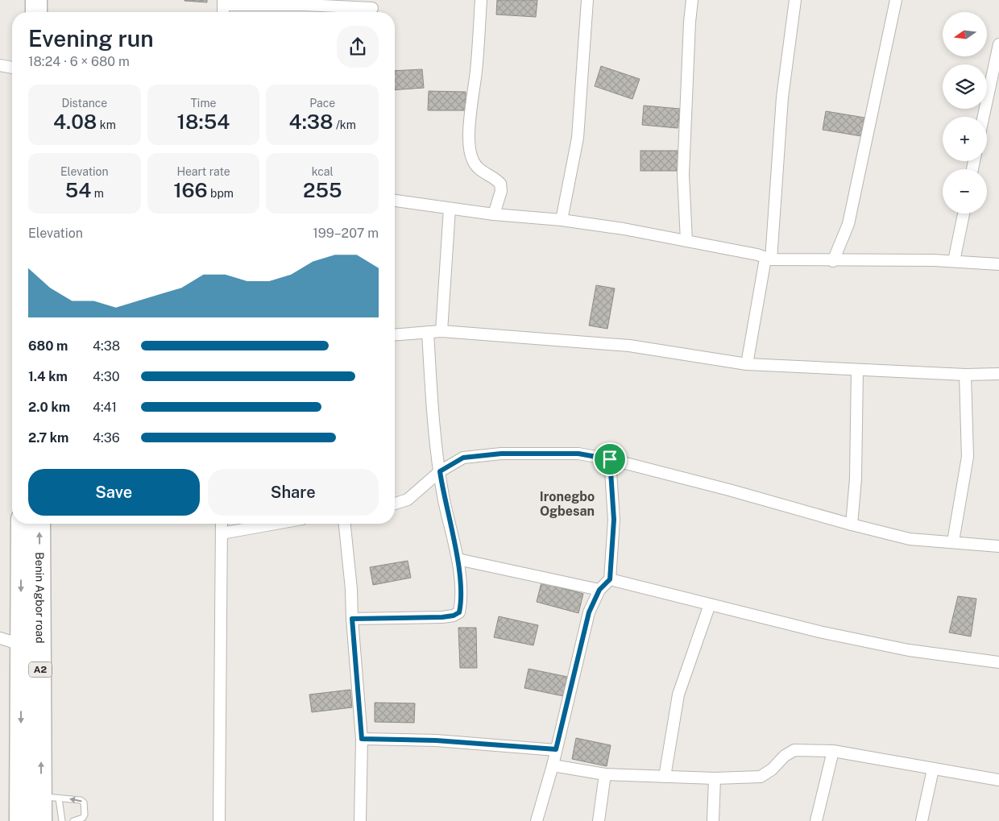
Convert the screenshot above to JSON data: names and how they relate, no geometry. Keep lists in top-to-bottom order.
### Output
{
  "streets": {
    "highway": ["Benin Agbor road", "A2"]
  },
  "districts": ["Ironegbo Ogbesan"],
  "north": "left",
  "page": {
    "map_buttons": ["+", "−"],
    "heading": ["Evening run", "18:24 · 6 × 680 m"],
    "stats": [
      ["Distance", "4.08 km"],
      ["Time", "18:54"],
      ["Pace", "4:38 /km"],
      ["Elevation", "54 m"],
      ["Heart rate", "166 bpm"],
      ["kcal", "255"]
    ],
    "chart": ["Elevation", "199–207 m"],
    "list": [
      {
        "name": "680 m",
        "note": "4:38"
      },
      {
        "name": "1.4 km",
        "note": "4:30"
      },
      {
        "name": "2.0 km",
        "note": "4:41"
      },
      {
        "name": "2.7 km",
        "note": "4:36"
      }
    ],
    "buttons": ["Save", "Share"]
  }
}
